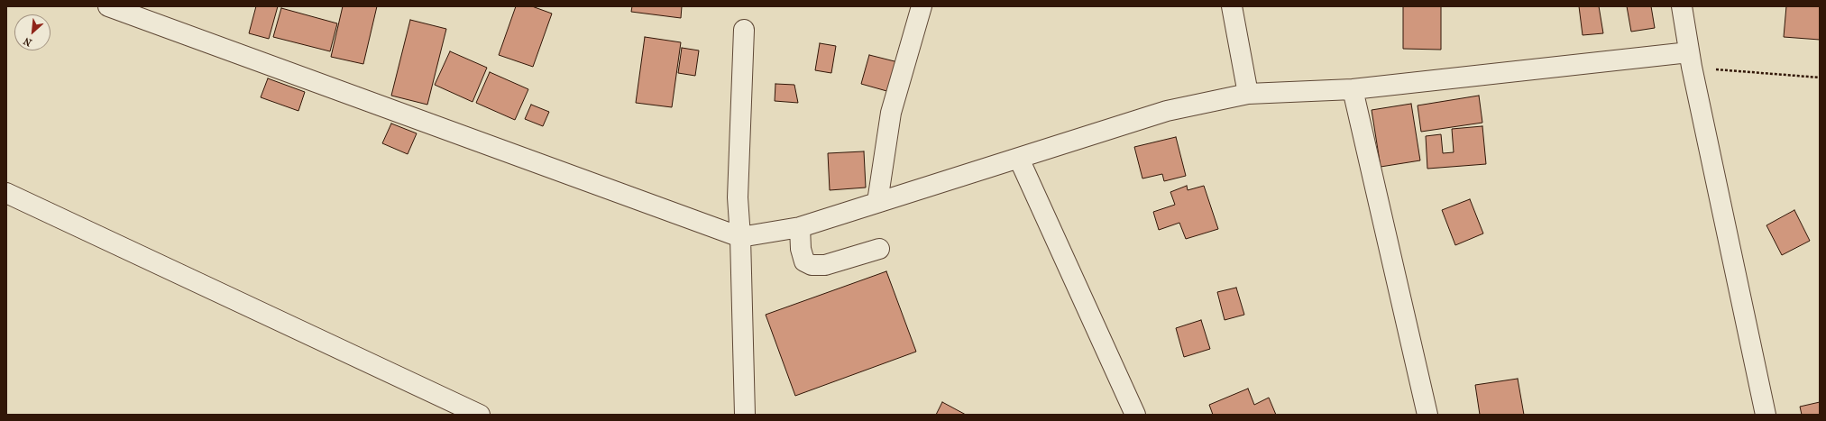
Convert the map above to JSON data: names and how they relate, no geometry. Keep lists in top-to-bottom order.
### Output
{
  "north": "bottom left"
}
